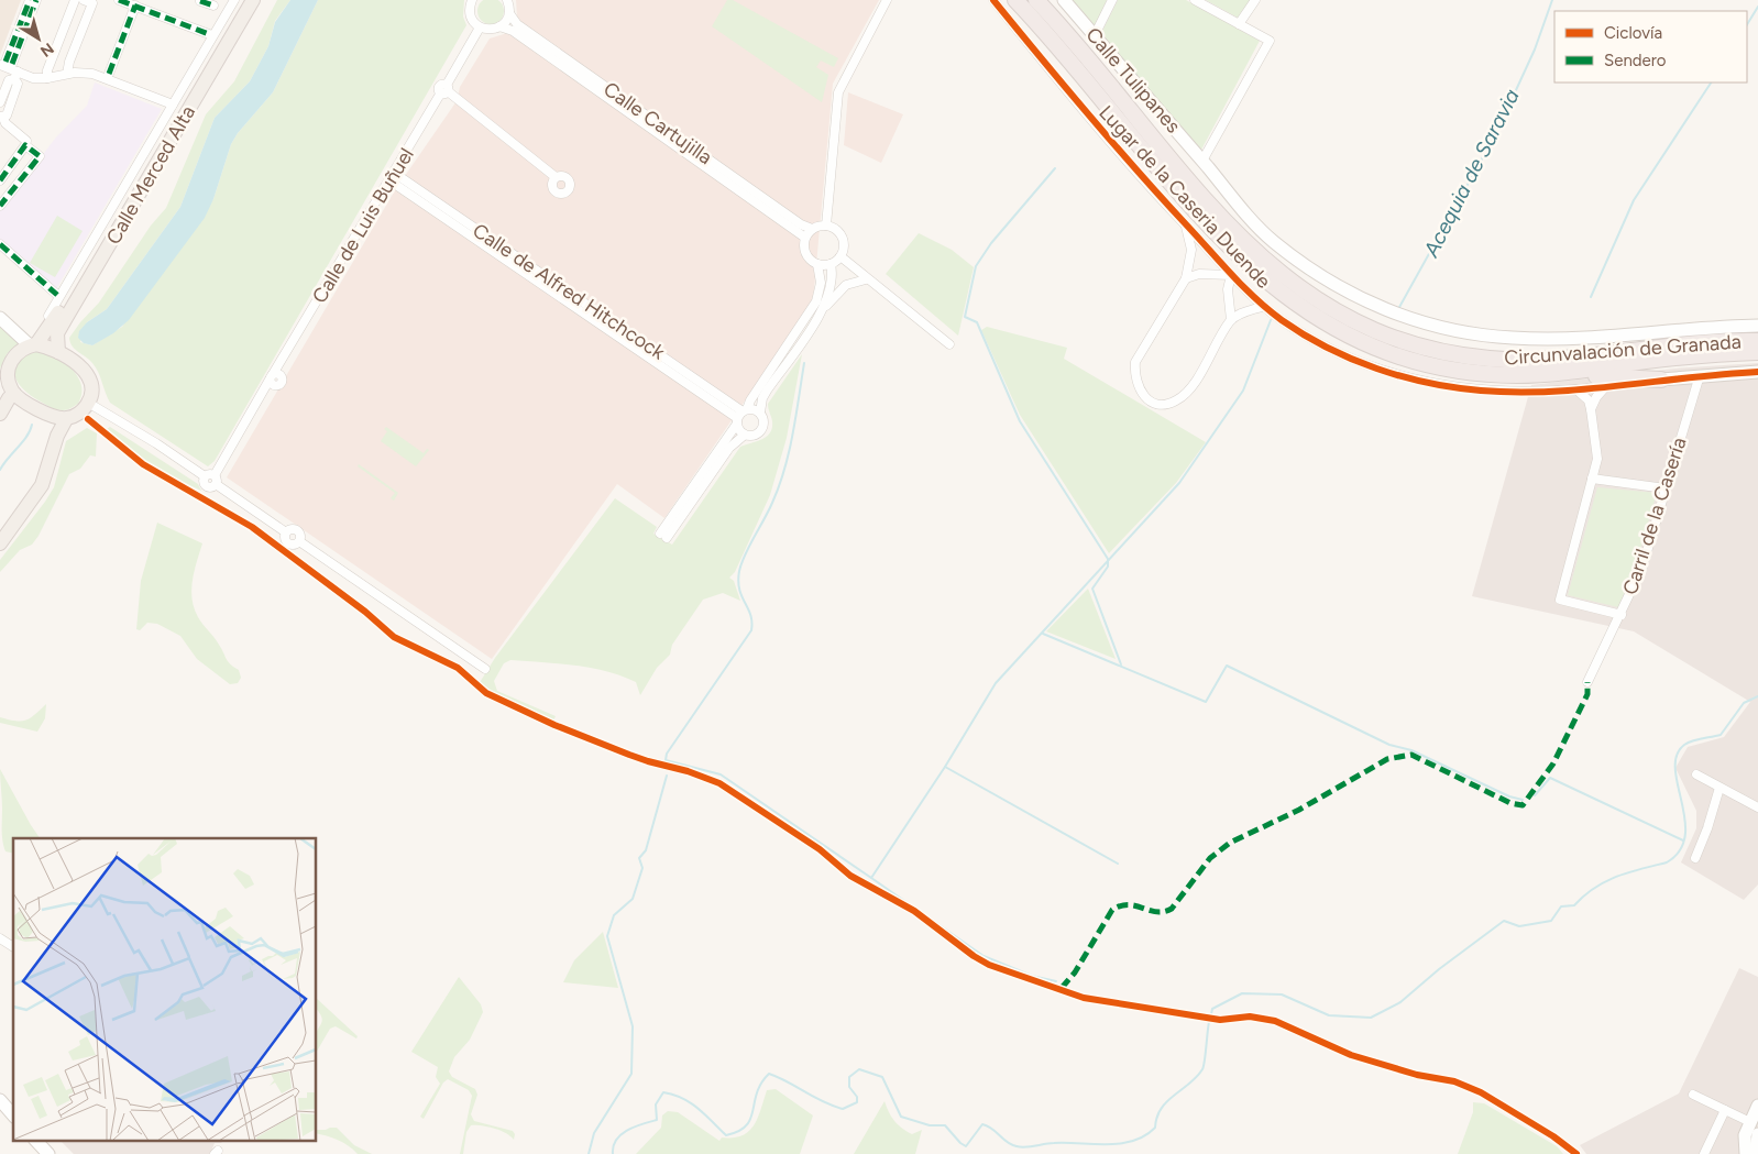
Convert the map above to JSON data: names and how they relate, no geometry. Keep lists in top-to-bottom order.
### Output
{
  "streets": {
    "highway": ["Circunvalación de Granada"],
    "main road": ["Calle Merced Alta"],
    "street": [
      "Calle Tulipanes",
      "Calle Cartujilla",
      "Lugar de la Caseria Duende",
      "Calle de Luis Buñuel",
      "Calle de Alfred Hitchcock",
      "Carril de la Casería"
    ]
  },
  "crossings": [
    ["Calle de Luis Buñuel", "Calle de Alfred Hitchcock"]
  ],
  "water": ["Acequia de Saravia"],
  "legend": ["Ciclovía", "Sendero"],
  "north": "bottom right"
}
